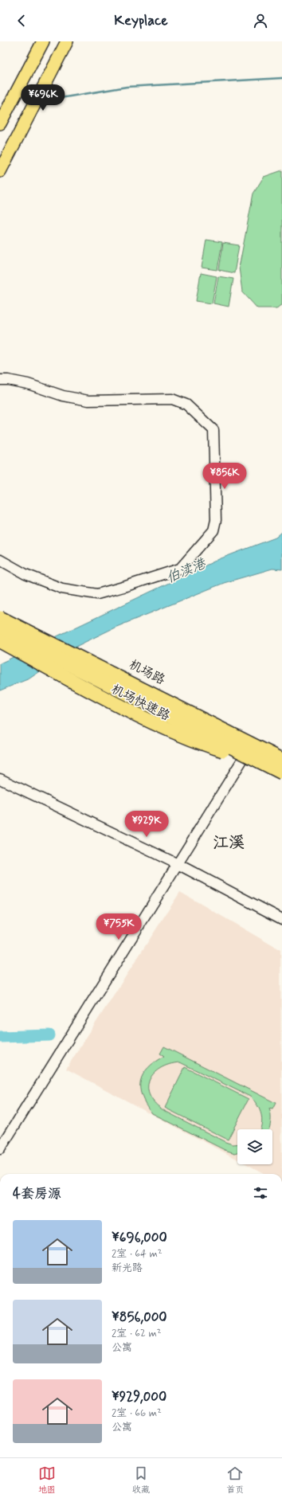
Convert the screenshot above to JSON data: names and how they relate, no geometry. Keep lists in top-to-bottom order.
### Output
{
  "streets": {
    "highway": ["机场快速路"],
    "main road": ["机场路"]
  },
  "districts": ["江溪"],
  "water": ["伯渎港"],
  "page": {
    "header": "Keyplace",
    "price": [
      "¥696K",
      "¥856K",
      "¥929K",
      "¥755K"
    ],
    "heading": "4套房源",
    "list": [
      {
        "name": "¥696,000",
        "note": "2室 · 64 m² · 新光路"
      },
      {
        "name": "¥856,000",
        "note": "2室 · 62 m² · 公寓"
      },
      {
        "name": "¥929,000",
        "note": "2室 · 66 m² · 公寓"
      }
    ],
    "tabs": ["地图", "收藏", "首页"]
  }
}
